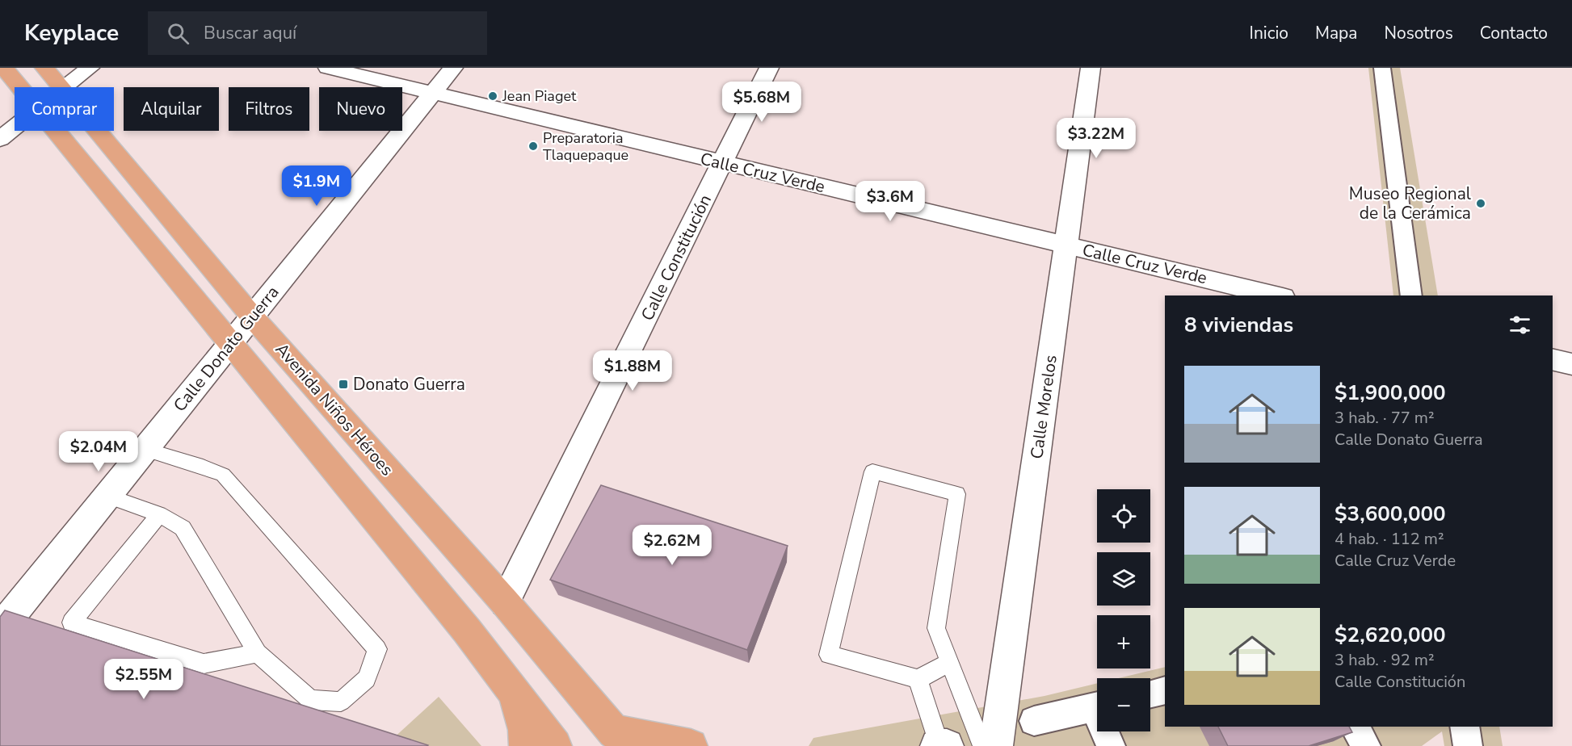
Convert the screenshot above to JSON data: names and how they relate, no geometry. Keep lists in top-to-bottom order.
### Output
{
  "streets": {
    "main road": ["Avenida Niños Héroes"],
    "street": [
      "Calle Cruz Verde",
      "Calle Constitución",
      "Calle Donato Guerra",
      "Calle Morelos"
    ]
  },
  "crossings": [
    ["Calle Cruz Verde", "Calle Constitución"],
    ["Calle Cruz Verde", "Calle Donato Guerra"],
    ["Calle Cruz Verde", "Calle Morelos"],
    ["Calle Constitución", "Avenida Niños Héroes"],
    ["Calle Donato Guerra", "Avenida Niños Héroes"]
  ],
  "places": {
    "other": ["Jean Piaget", "Preparatoria Tlaquepaque", "Museo Regional de la Cerámica"],
    "transit": ["Donato Guerra"]
  },
  "page": {
    "header": "Keyplace",
    "search": "Buscar aquí",
    "nav": [
      "Inicio",
      "Mapa",
      "Nosotros",
      "Contacto"
    ],
    "price": [
      "$5.68M",
      "$3.22M",
      "$1.9M",
      "$3.6M",
      "$1.88M",
      "$2.04M",
      "$2.62M",
      "$2.55M"
    ],
    "chip": [
      "Comprar",
      "Alquilar",
      "Filtros",
      "Nuevo"
    ],
    "heading": "8 viviendas",
    "list": [
      {
        "name": "$1,900,000",
        "note": "3 hab. · 77 m² · Calle Donato Guerra"
      },
      {
        "name": "$3,600,000",
        "note": "4 hab. · 112 m² · Calle Cruz Verde"
      },
      {
        "name": "$2,620,000",
        "note": "3 hab. · 92 m² · Calle Constitución"
      }
    ],
    "map_buttons": ["+", "−"]
  }
}
